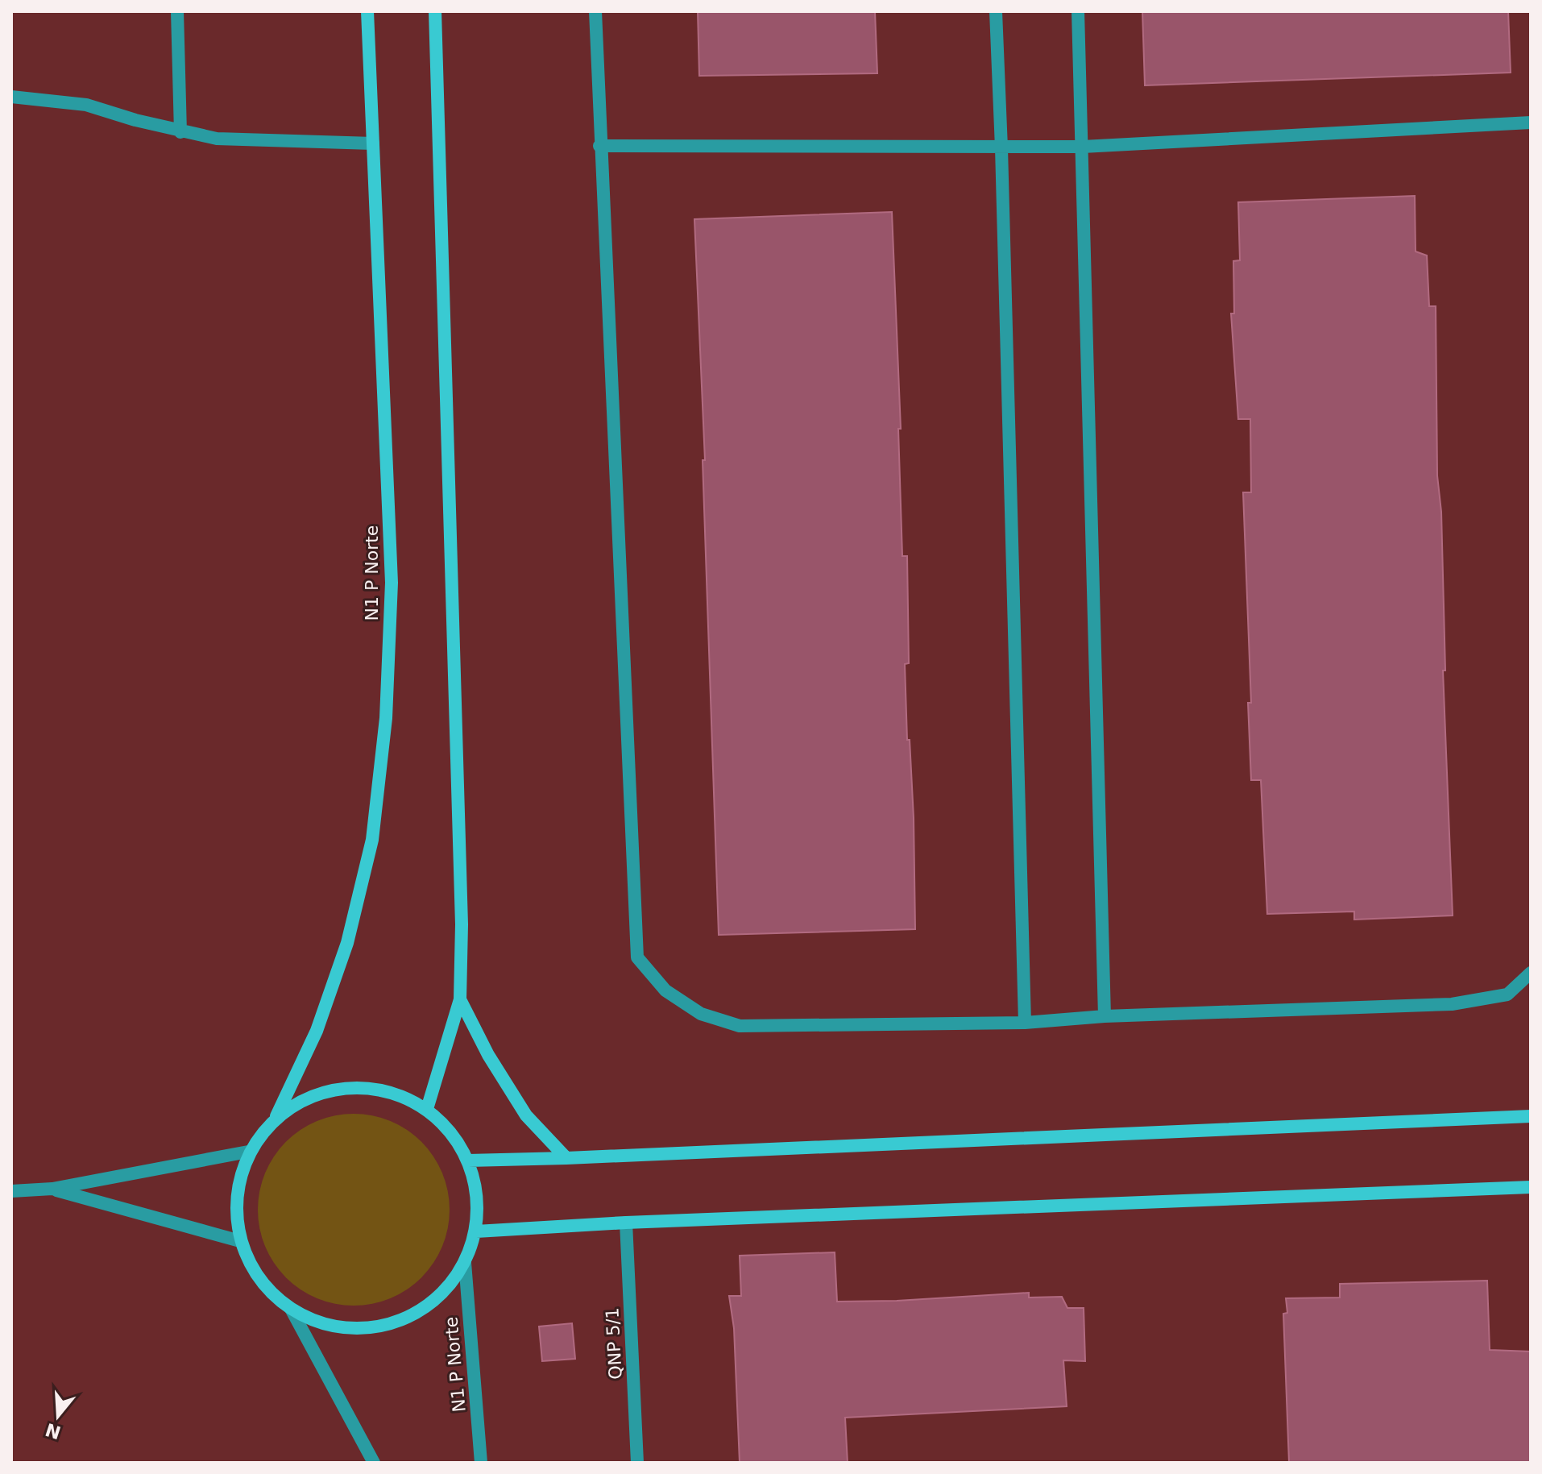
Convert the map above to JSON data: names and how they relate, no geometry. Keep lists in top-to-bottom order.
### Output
{
  "streets": {
    "main road": ["N1 P Norte"],
    "street": ["QNP 5/1"]
  },
  "north": "bottom"
}
